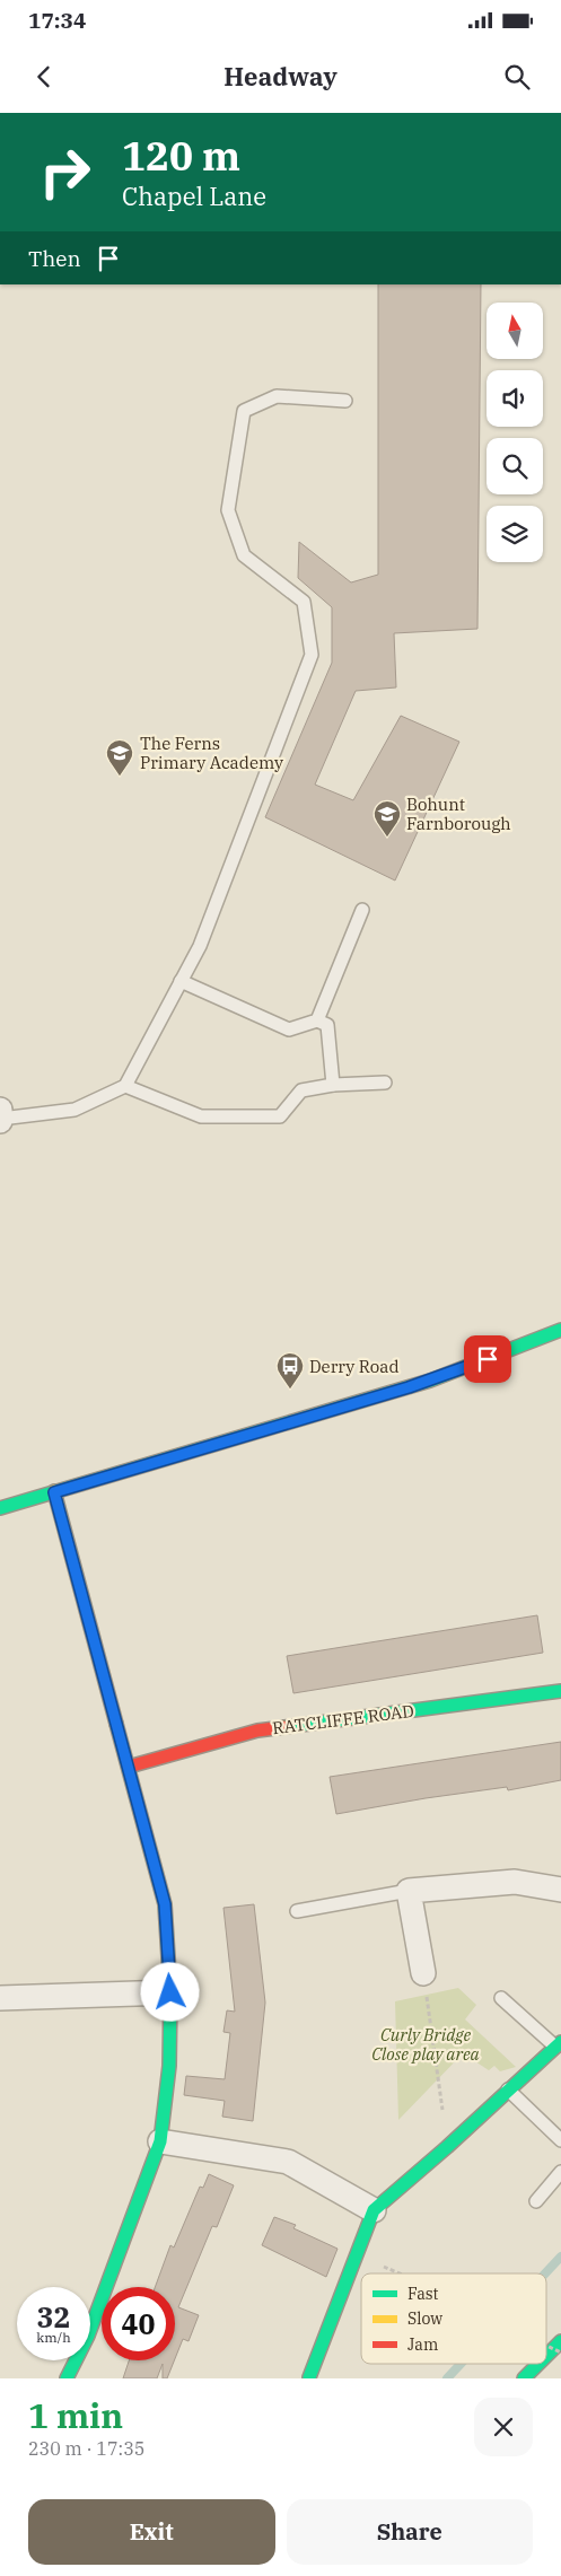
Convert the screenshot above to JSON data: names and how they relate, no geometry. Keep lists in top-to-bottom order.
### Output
{
  "streets": {
    "main road": ["RATCLIFFE ROAD"]
  },
  "parks": ["Curly Bridge Close play area"],
  "places": {
    "school or university": ["The Ferns Primary Academy", "Bohunt Farnborough"],
    "bus stop": ["Derry Road"]
  },
  "legend": ["Fast", "Slow", "Jam"],
  "north": "top",
  "page": {
    "status": "17:34",
    "header": "Headway",
    "turn": ["120 m", "Chapel Lane"],
    "then": "Then",
    "speed": "32 km/h",
    "limit": "40",
    "heading": ["1 min", "230 m · 17:35"],
    "buttons": ["Exit", "Share"]
  }
}
